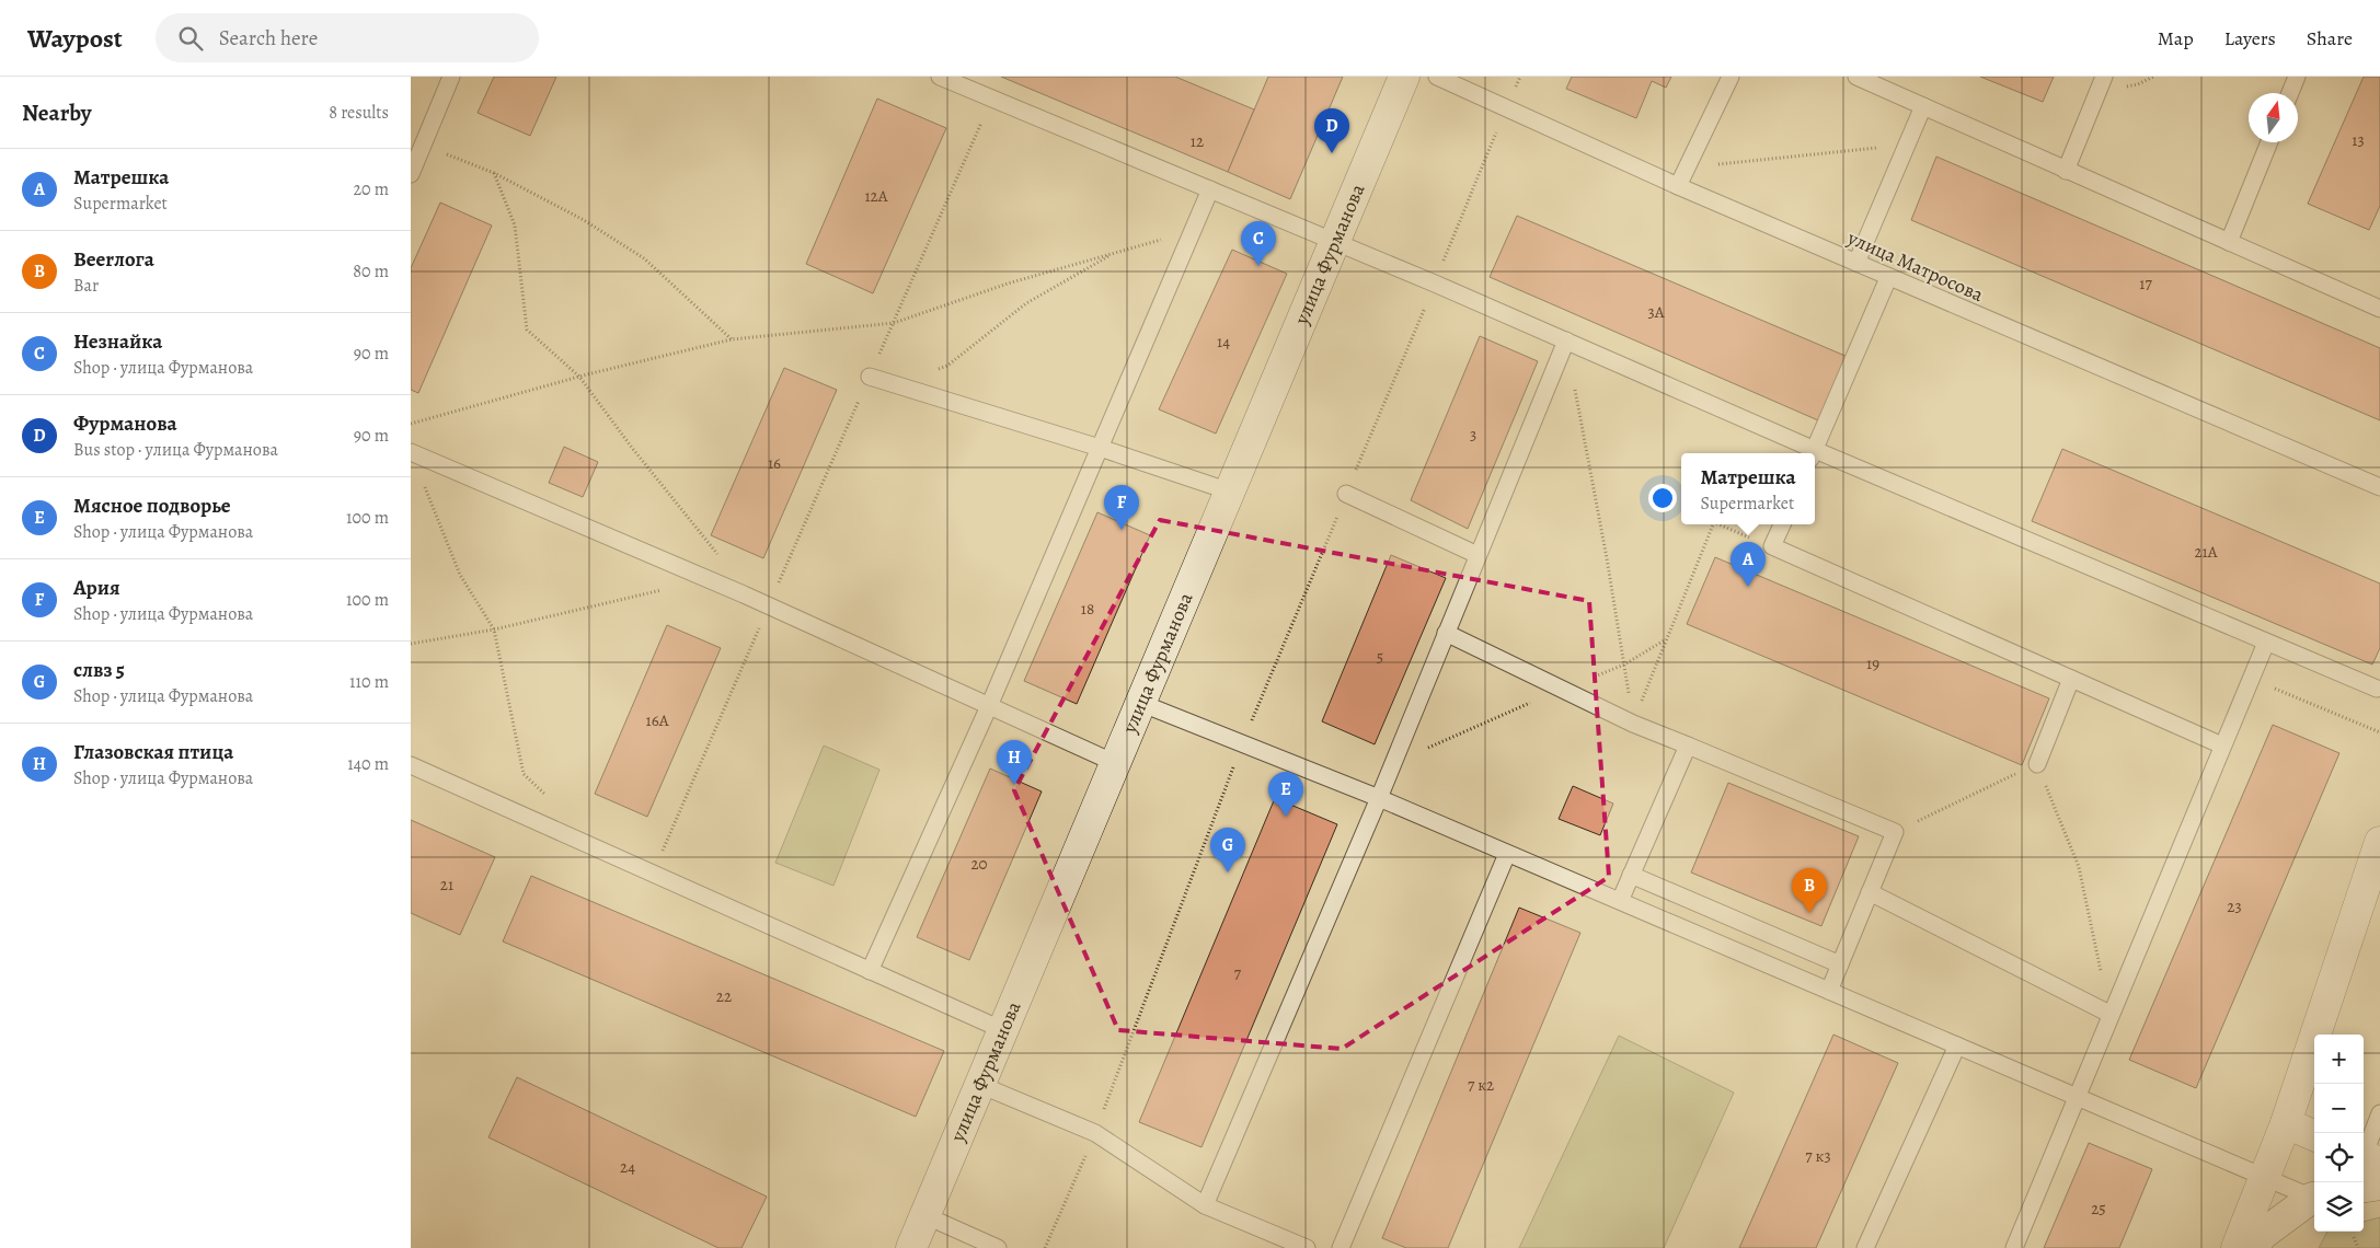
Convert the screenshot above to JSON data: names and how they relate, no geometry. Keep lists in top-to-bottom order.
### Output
{
  "streets": {
    "main road": ["улица Фурманова"],
    "lane": ["улица Матросова"]
  },
  "house_numbers": [
    "13",
    "12",
    "12А",
    "17",
    "3А",
    "14",
    "3",
    "16",
    "21А",
    "18",
    "5",
    "19",
    "16А",
    "20",
    "21",
    "23",
    "7",
    "22",
    "7 к2",
    "7 к3",
    "24",
    "25"
  ],
  "north": "top",
  "page": {
    "header": "Waypost",
    "search": "Search here",
    "nav": ["Map", "Layers", "Share"],
    "heading": ["Nearby", "8 results"],
    "pins": [
      "D",
      "C",
      "F",
      "A",
      "H",
      "E",
      "G",
      "B"
    ],
    "list": [
      {
        "mark": "A",
        "name": "Матрешка",
        "note": "Supermarket",
        "value": "20 m"
      },
      {
        "mark": "B",
        "name": "Beerлога",
        "note": "Bar",
        "value": "80 m"
      },
      {
        "mark": "C",
        "name": "Незнайка",
        "note": "Shop · улица Фурманова",
        "value": "90 m"
      },
      {
        "mark": "D",
        "name": "Фурманова",
        "note": "Bus stop · улица Фурманова",
        "value": "90 m"
      },
      {
        "mark": "E",
        "name": "Мясное подворье",
        "note": "Shop · улица Фурманова",
        "value": "100 m"
      },
      {
        "mark": "F",
        "name": "Ария",
        "note": "Shop · улица Фурманова",
        "value": "100 m"
      },
      {
        "mark": "G",
        "name": "слвз 5",
        "note": "Shop · улица Фурманова",
        "value": "110 m"
      },
      {
        "mark": "H",
        "name": "Глазовская птица",
        "note": "Shop · улица Фурманова",
        "value": "140 m"
      }
    ],
    "popup": ["Матрешка", "Supermarket"],
    "map_buttons": ["+", "−"]
  }
}
